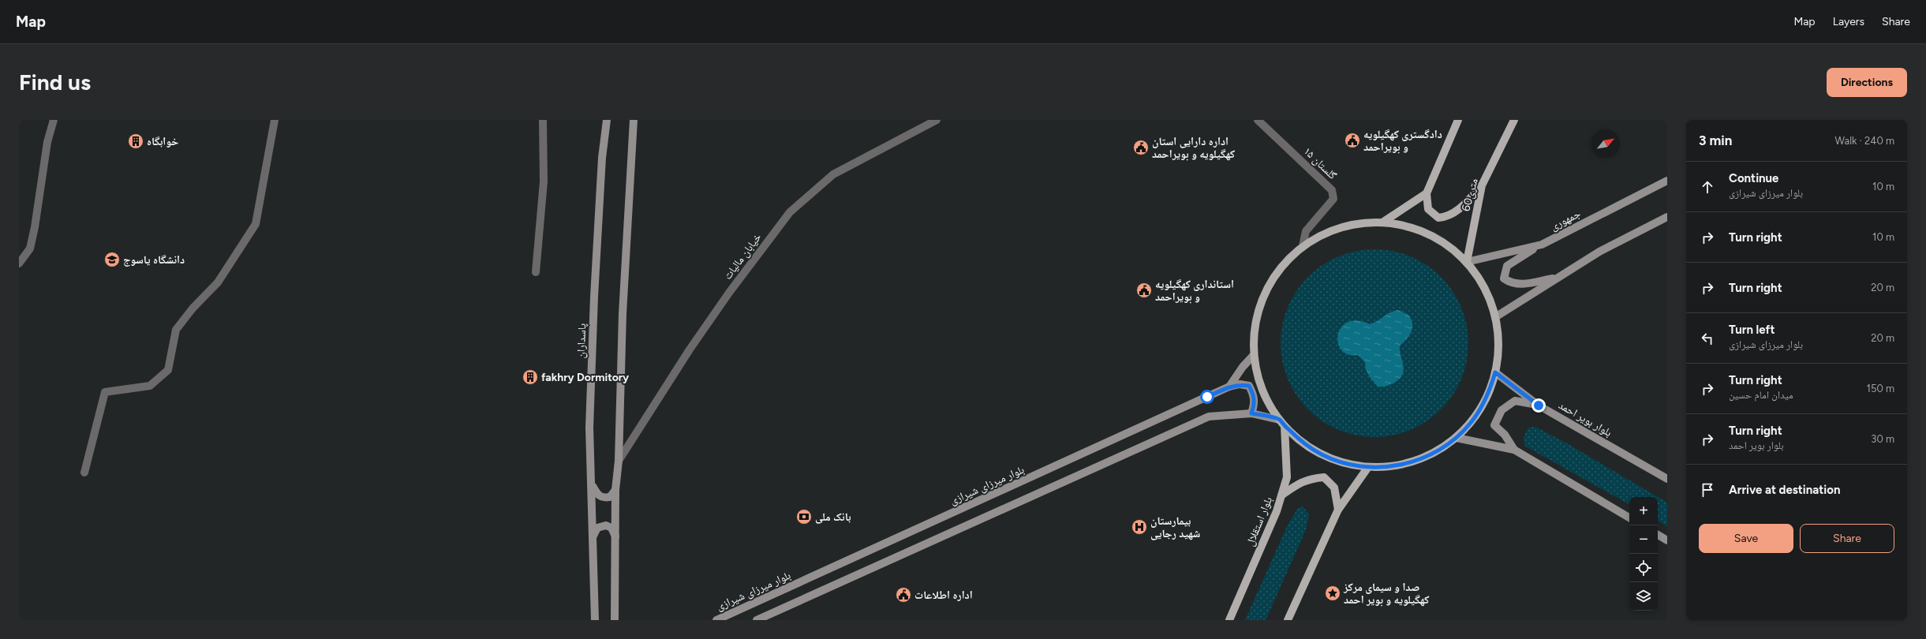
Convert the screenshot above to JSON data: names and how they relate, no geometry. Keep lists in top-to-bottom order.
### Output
{
  "streets": {
    "main road": [
      "60متری",
      "جمهوری",
      "پاسداران",
      "بلوار بویر احمد",
      "بلوار میرزای شیرازی",
      "بلوار استقلال"
    ],
    "street": ["گلستان ۱۵", "خیابان مالیات"]
  },
  "crossings": [
    ["60متری", "جمهوری"]
  ],
  "places": {
    "public building": [
      "دادگستری کهگیلویه و بویراحمد",
      "اداره دارایی استان کهگیلویه و بویراحمد",
      "استانداری کهگیلویه و بویراحمد",
      "اداره اطلاعات"
    ],
    "building": ["خوابگاه", "fakhry Dormitory"],
    "school or university": ["دانشگاه یاسوج"],
    "bank": ["بانک ملی"],
    "hospital": ["بیمارستان شهید رجایی"],
    "place": ["صدا و سیمای مرکز کهگیلویه و بویر احمد"]
  },
  "north": "top right",
  "page": {
    "header": "Map",
    "nav": ["Map", "Layers", "Share"],
    "buttons": [
      "Directions",
      ["Save", "Share"]
    ],
    "title": "Find us",
    "heading": ["3 min", "Walk · 240 m"],
    "list": [
      ["Continue", "بلوار میرزای شیرازی", "10 m"],
      ["Turn right", "10 m"],
      ["Turn right", "20 m"],
      ["Turn left", "بلوار میرزای شیرازی", "20 m"],
      ["Turn right", "میدان امام حسین", "150 m"],
      ["Turn right", "بلوار بویر احمد", "30 m"],
      "Arrive at destination"
    ],
    "map_buttons": ["+", "−"]
  }
}
